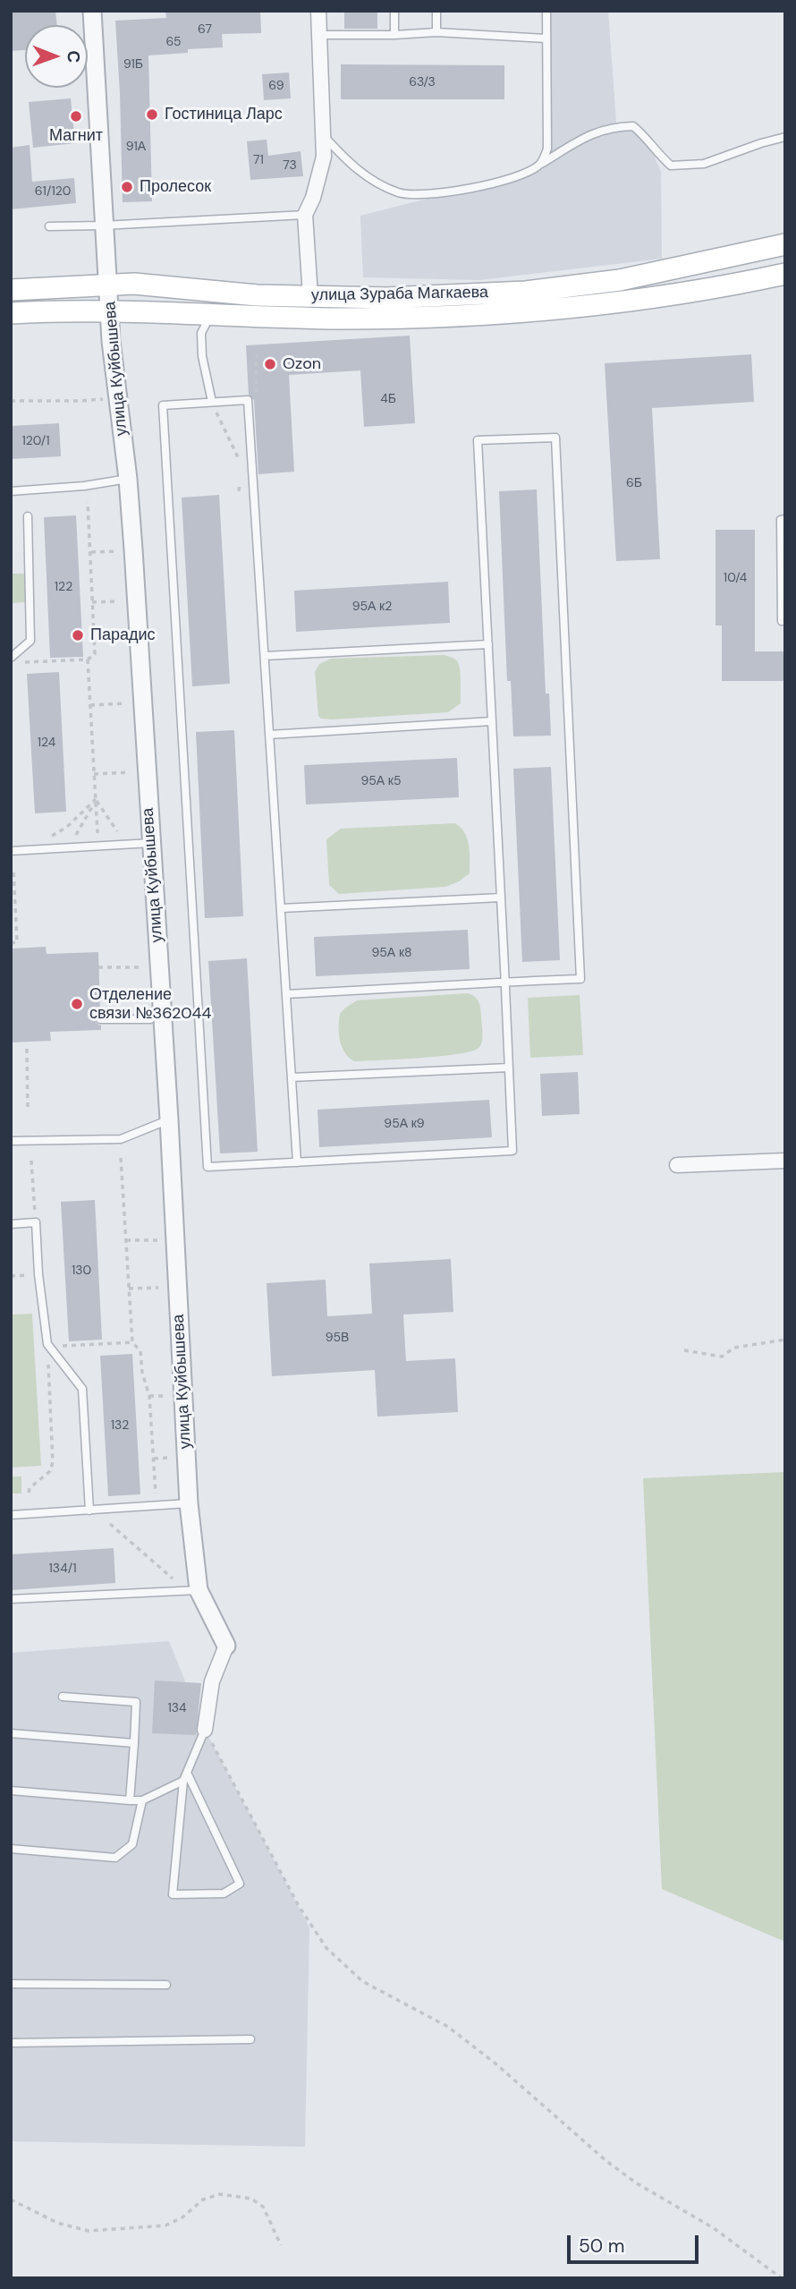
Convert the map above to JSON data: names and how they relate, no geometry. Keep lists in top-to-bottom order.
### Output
{
  "streets": {
    "main road": ["улица Зураба Магкаева"],
    "street": ["улица Куйбышева"]
  },
  "crossings": [
    ["улица Зураба Магкаева", "улица Куйбышева"]
  ],
  "places": [
    "Гостиница Ларс",
    "Магнит",
    "Пролесок",
    "Ozon",
    "Парадис",
    "Отделение связи №362044"
  ],
  "house_numbers": [
    "67",
    "65",
    "91Б",
    "63/3",
    "69",
    "91А",
    "71",
    "73",
    "61/120",
    "4Б",
    "120/1",
    "6Б",
    "10/4",
    "122",
    "95А к2",
    "124",
    "95А к5",
    "95А к8",
    "95А к9",
    "130",
    "95В",
    "132",
    "134/1",
    "134"
  ],
  "scale_bar": "50 m",
  "north": "right"
}
